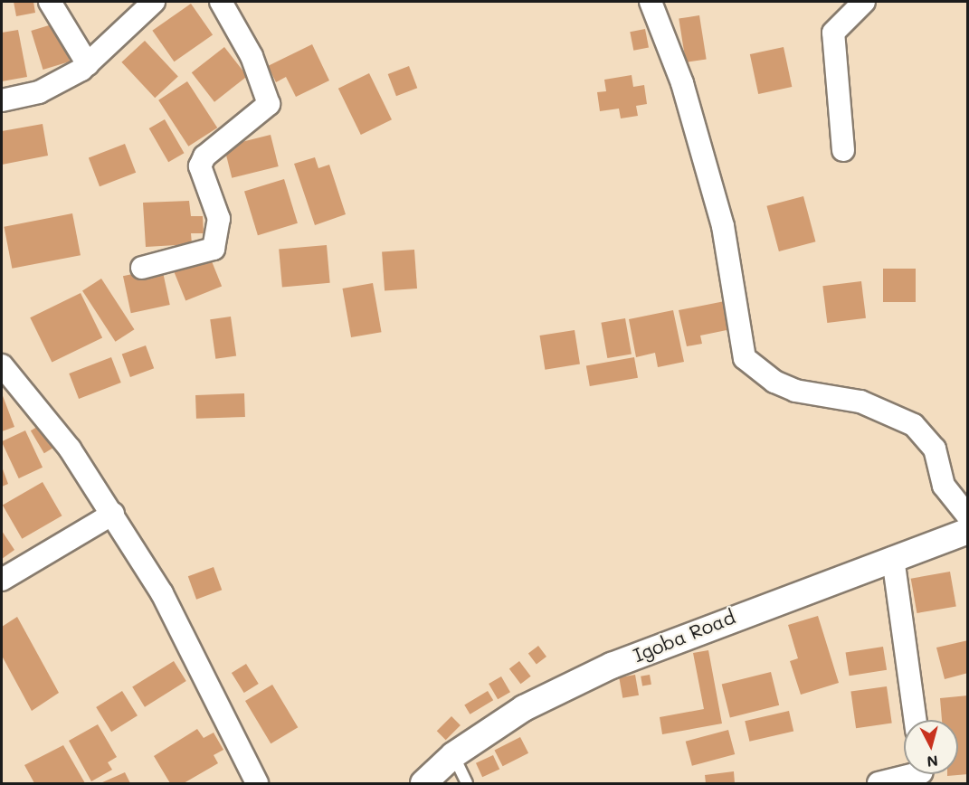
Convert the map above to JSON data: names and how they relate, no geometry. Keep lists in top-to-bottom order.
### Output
{
  "streets": {
    "street": ["Igoba Road"]
  },
  "north": "bottom"
}
